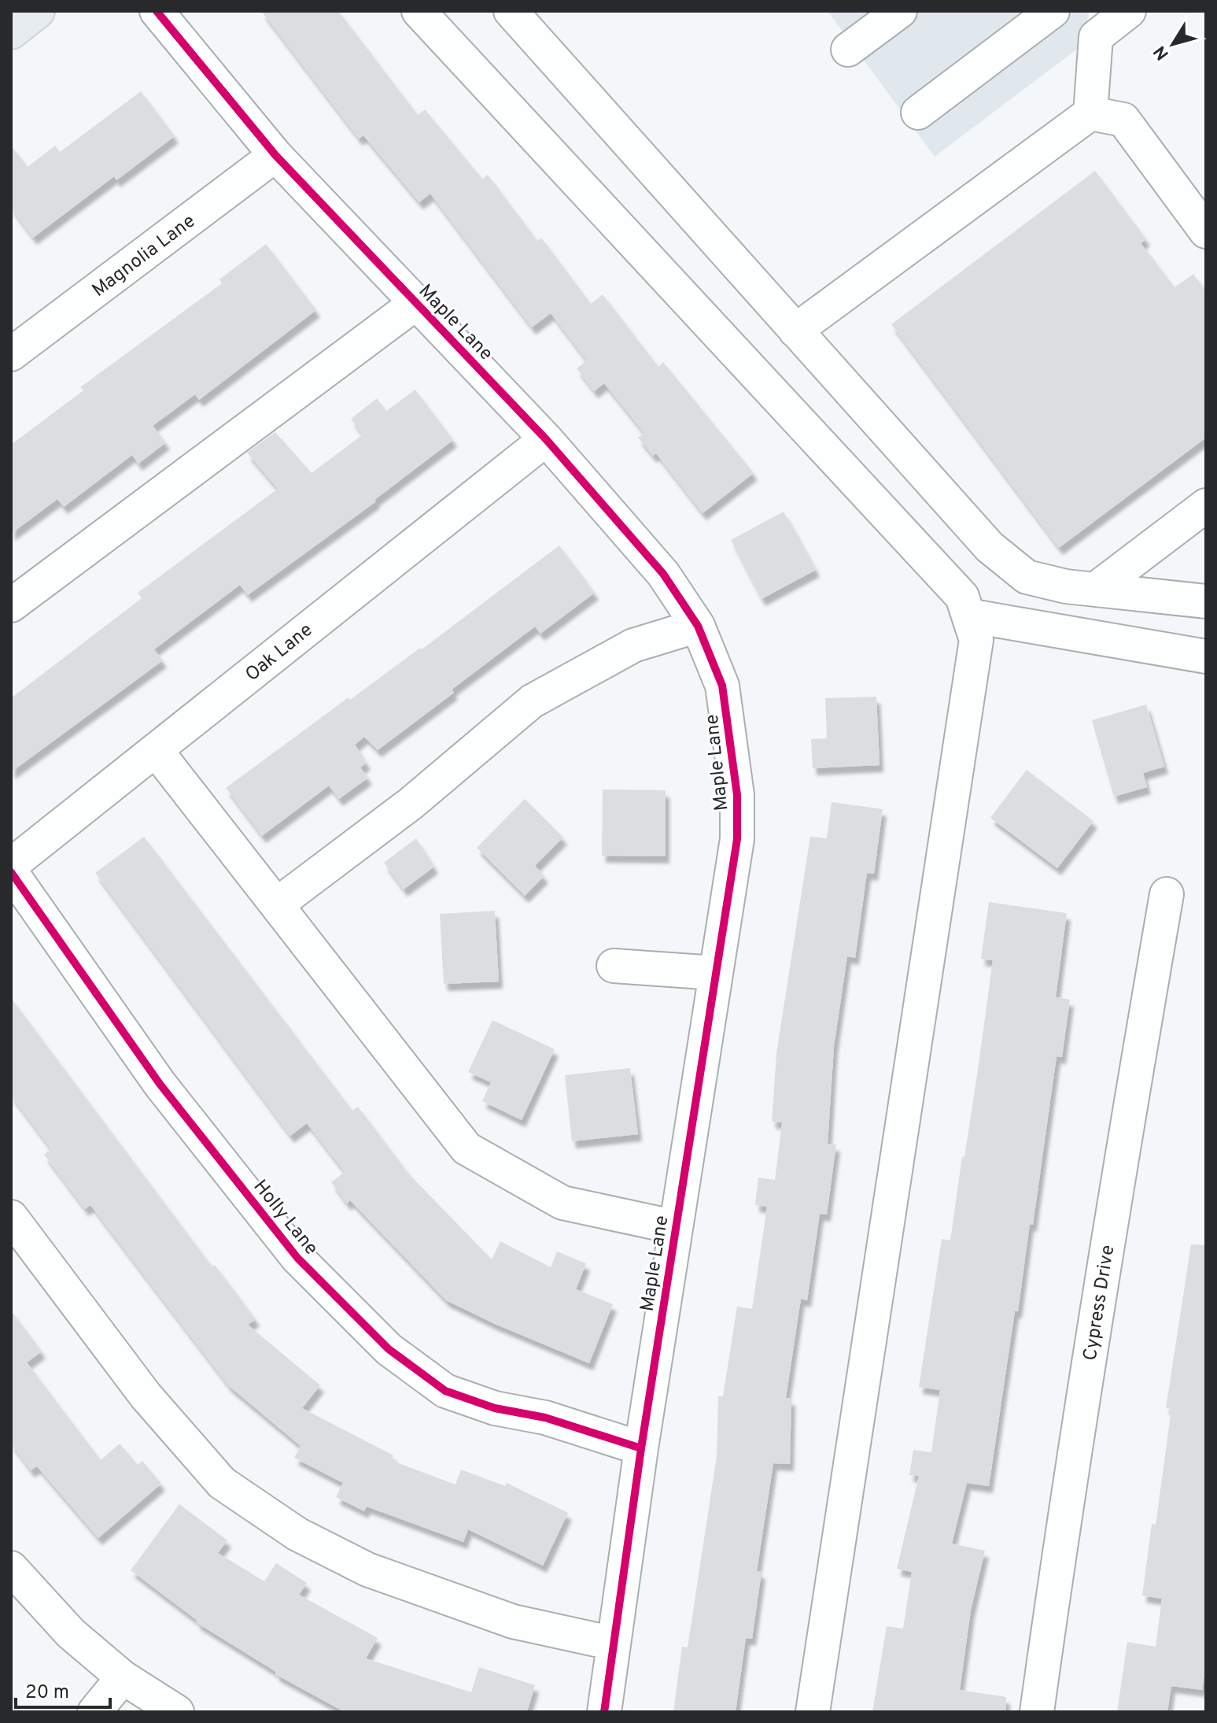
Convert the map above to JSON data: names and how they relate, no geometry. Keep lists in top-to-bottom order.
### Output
{
  "streets": {
    "street": [
      "Magnolia Lane",
      "Maple Lane",
      "Oak Lane",
      "Holly Lane",
      "Cypress Drive"
    ]
  },
  "crossings": [
    ["Magnolia Lane", "Maple Lane"],
    ["Maple Lane", "Oak Lane"],
    ["Maple Lane", "Holly Lane"]
  ],
  "scale_bar": "20 m",
  "north": "bottom left"
}
